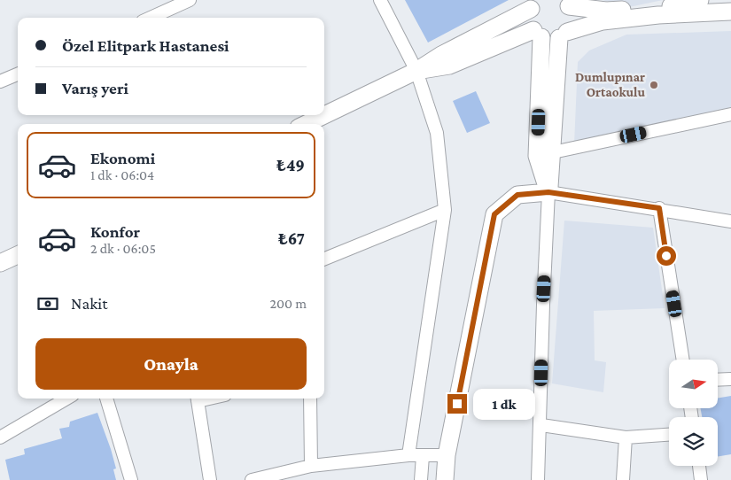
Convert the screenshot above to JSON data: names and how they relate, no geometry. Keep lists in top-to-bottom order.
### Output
{
  "places": ["Dumlupınar Ortaokulu"],
  "north": "right",
  "page": {
    "banner": ["Özel Elitpark Hastanesi", "Varış yeri"],
    "list": [
      {
        "name": "Ekonomi",
        "note": "1 dk · 06:04",
        "value": "₺49"
      },
      {
        "name": "Konfor",
        "note": "2 dk · 06:05",
        "value": "₺67"
      }
    ],
    "pay": ["Nakit", "200 m"],
    "buttons": "Onayla",
    "bubble": "1 dk"
  }
}
